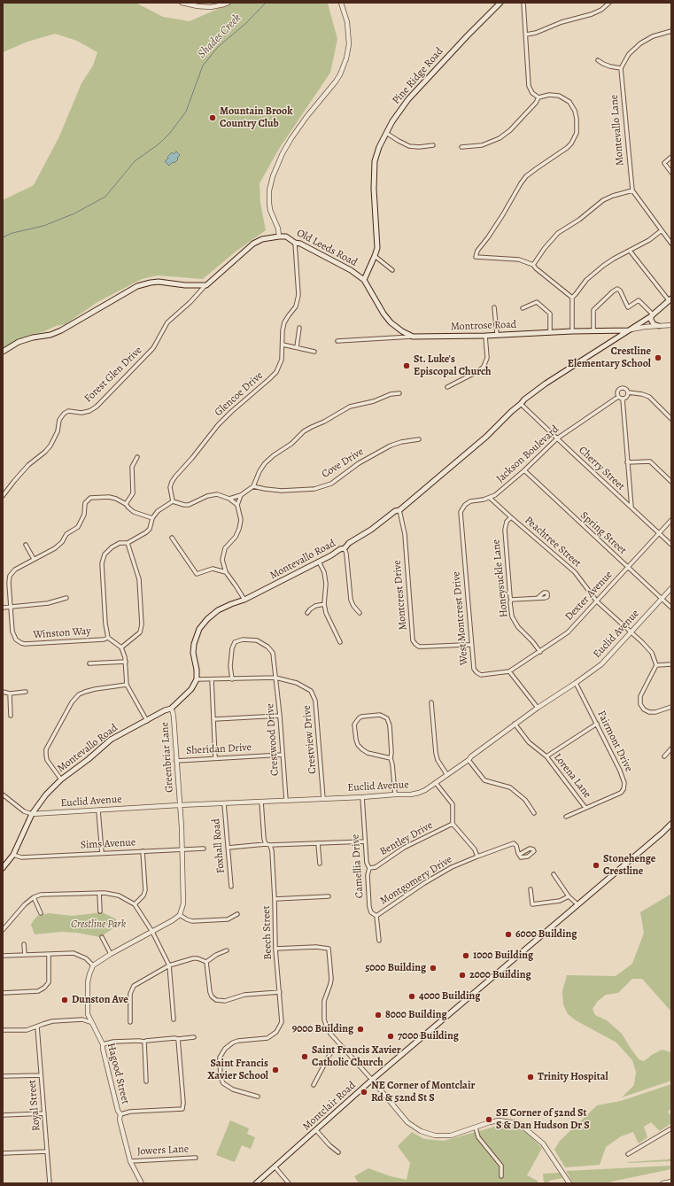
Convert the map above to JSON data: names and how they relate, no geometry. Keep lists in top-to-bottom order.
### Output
{
  "streets": {
    "main road": [
      "Pine Ridge Road",
      "Old Leeds Road",
      "Montrose Road",
      "Montevallo Road",
      "Montclair Road"
    ],
    "street": [
      "Montevallo Lane",
      "Forest Glen Drive",
      "Glencoe Drive",
      "Jackson Boulevard",
      "Cove Drive",
      "Cherry Street",
      "Spring Street",
      "Peachtree Street",
      "Honeysuckle Lane",
      "Montcrest Drive",
      "Dexter Avenue",
      "West Montcrest Drive",
      "Winston Way",
      "Euclid Avenue",
      "Crestwood Drive",
      "Crestview Drive",
      "Fairmont Drive",
      "Sheridan Drive",
      "Greenbriar Lane",
      "Lorena Lane",
      "Bentley Drive",
      "Sims Avenue",
      "Foxhall Road",
      "Camellia Drive",
      "Montgomery Drive",
      "Beech Street",
      "Hagood Street",
      "Royal Street",
      "Jowers Lane"
    ]
  },
  "crossings": [
    ["Pine Ridge Road", "Old Leeds Road"],
    ["Old Leeds Road", "Montrose Road"],
    ["Old Leeds Road", "Forest Glen Drive"],
    ["Old Leeds Road", "Glencoe Drive"],
    ["Montrose Road", "Montevallo Road"],
    ["Jackson Boulevard", "Cherry Street"],
    ["Jackson Boulevard", "Spring Street"],
    ["Jackson Boulevard", "Peachtree Street"],
    ["Jackson Boulevard", "West Montcrest Drive"],
    ["Cherry Street", "Montevallo Road"],
    ["Cherry Street", "Dexter Avenue"],
    ["Spring Street", "Dexter Avenue"],
    ["Spring Street", "Euclid Avenue"],
    ["Peachtree Street", "Honeysuckle Lane"],
    ["Peachtree Street", "Dexter Avenue"],
    ["Peachtree Street", "Euclid Avenue"],
    ["Montevallo Road", "Montcrest Drive"],
    ["Montevallo Road", "Euclid Avenue"],
    ["Montevallo Road", "Crestview Drive"],
    ["Montevallo Road", "Greenbriar Lane"],
    ["Montevallo Road", "Sims Avenue"],
    ["Honeysuckle Lane", "Dexter Avenue"],
    ["Montcrest Drive", "West Montcrest Drive"],
    ["Dexter Avenue", "West Montcrest Drive"],
    ["Euclid Avenue", "Crestwood Drive"],
    ["Euclid Avenue", "Crestview Drive"],
    ["Euclid Avenue", "Fairmont Drive"],
    ["Euclid Avenue", "Greenbriar Lane"],
    ["Euclid Avenue", "Lorena Lane"],
    ["Euclid Avenue", "Foxhall Road"],
    ["Euclid Avenue", "Camellia Drive"],
    ["Euclid Avenue", "Beech Street"],
    ["Crestwood Drive", "Crestview Drive"],
    ["Crestwood Drive", "Sheridan Drive"],
    ["Fairmont Drive", "Lorena Lane"],
    ["Sheridan Drive", "Greenbriar Lane"],
    ["Bentley Drive", "Camellia Drive"],
    ["Camellia Drive", "Montgomery Drive"],
    ["Hagood Street", "Jowers Lane"]
  ],
  "water": ["Shades Creek"],
  "parks": ["Crestline Park"],
  "places": [
    "Mountain Brook Country Club",
    "Crestline Elementary School",
    "St. Luke's Episcopal Church",
    "Stonehenge Crestline",
    "6000 Building",
    "1000 Building",
    "5000 Building",
    "2000 Building",
    "4000 Building",
    "Dunston Ave",
    "8000 Building",
    "9000 Building",
    "7000 Building",
    "Saint Francis Xavier Catholic Church",
    "Saint Francis Xavier School",
    "Trinity Hospital",
    "NE Corner of Montclair Rd & 52nd St S",
    "SE Corner of 52nd St S & Dan Hudson Dr S"
  ]
}
